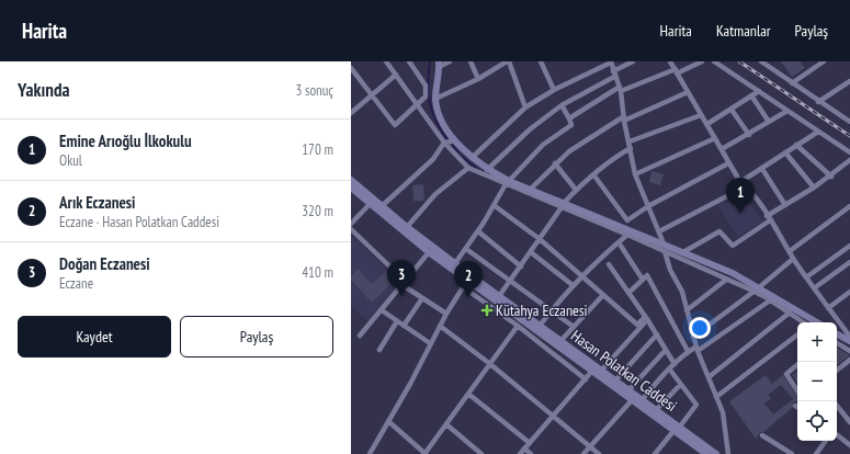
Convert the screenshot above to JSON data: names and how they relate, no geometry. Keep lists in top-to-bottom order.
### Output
{
  "streets": {
    "main road": ["Hasan Polatkan Caddesi"]
  },
  "places": {
    "health": ["Kütahya Eczanesi"]
  },
  "page": {
    "header": "Harita",
    "nav": ["Harita", "Katmanlar", "Paylaş"],
    "heading": ["Yakında", "3 sonuç"],
    "list": [
      {
        "mark": "1",
        "name": "Emine Arıoğlu İlkokulu",
        "note": "Okul",
        "value": "170 m"
      },
      {
        "mark": "2",
        "name": "Arık Eczanesi",
        "note": "Eczane · Hasan Polatkan Caddesi",
        "value": "320 m"
      },
      {
        "mark": "3",
        "name": "Doğan Eczanesi",
        "note": "Eczane",
        "value": "410 m"
      }
    ],
    "pins": ["1", "3", "2"],
    "buttons": ["Kaydet", "Paylaş"],
    "map_buttons": ["+", "−"]
  }
}
